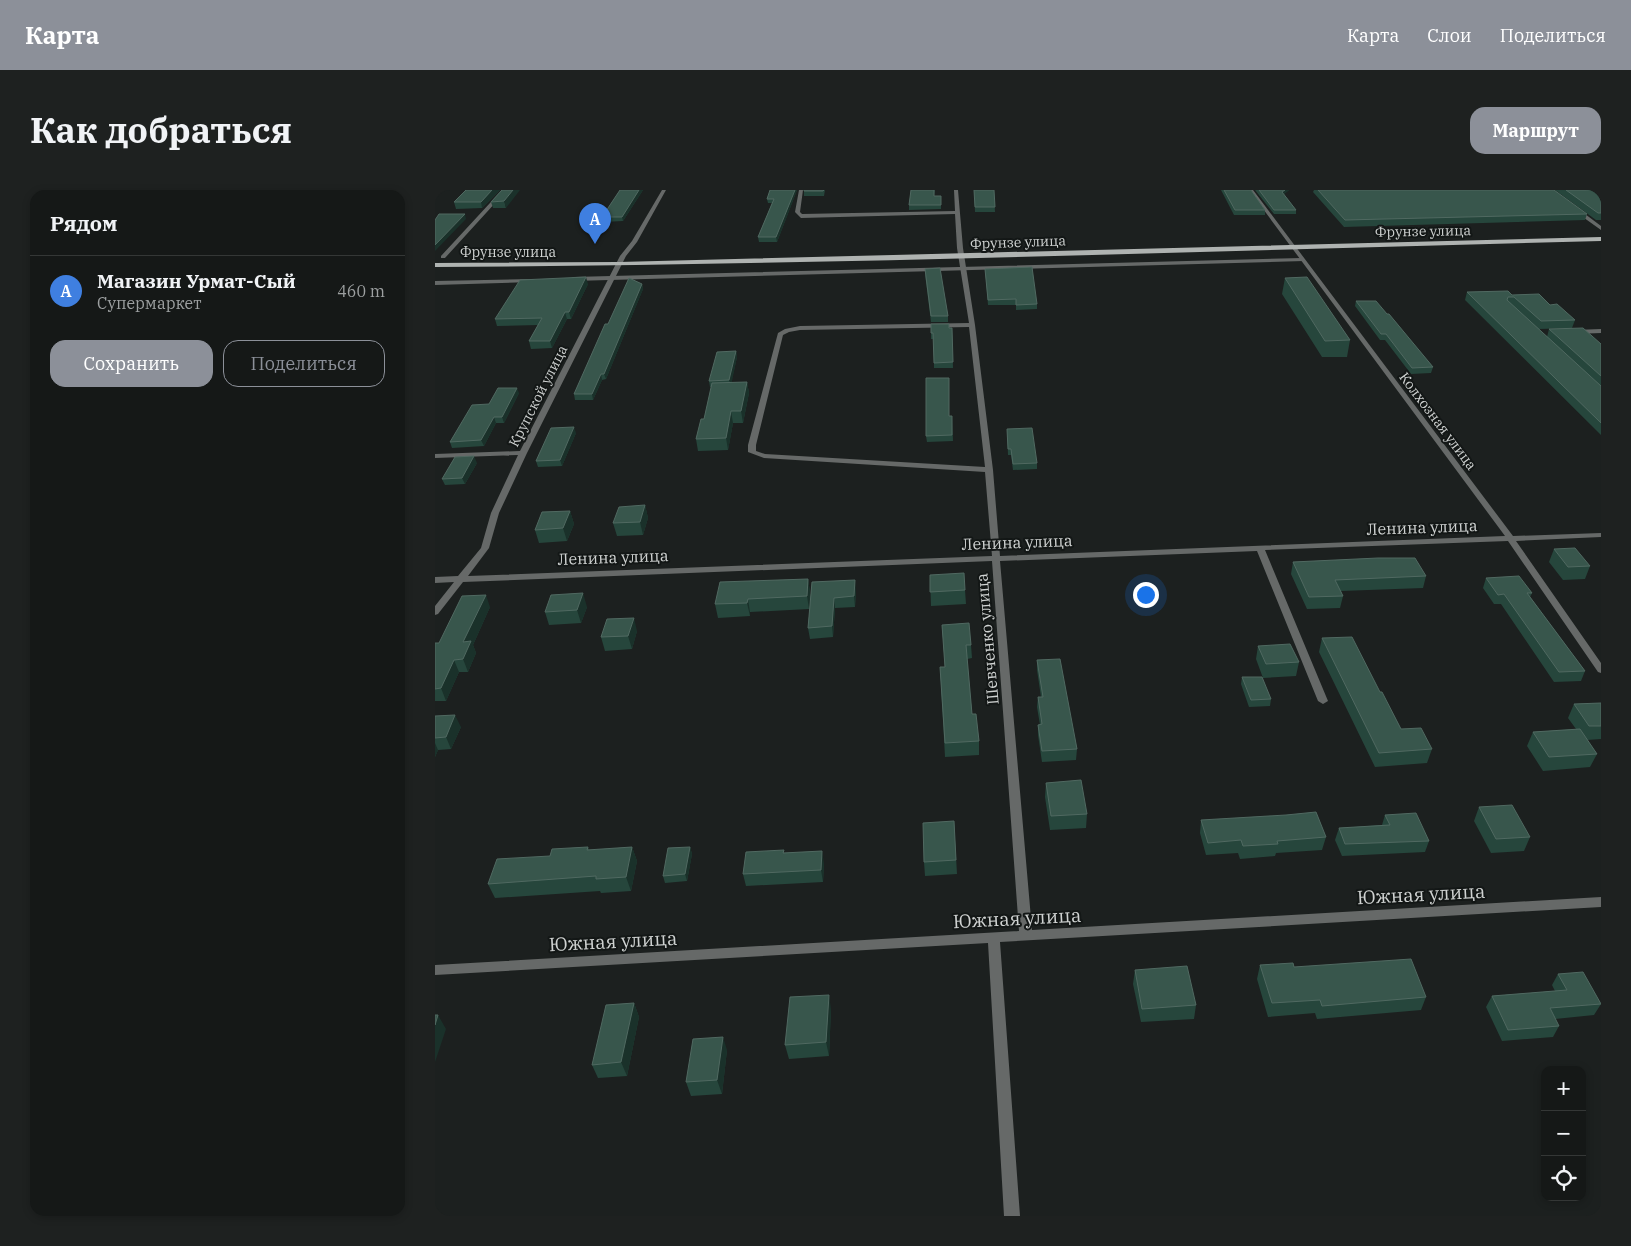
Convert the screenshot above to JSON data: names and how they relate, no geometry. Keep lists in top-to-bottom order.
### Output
{
  "streets": {
    "main road": ["Фрунзе улица"],
    "street": [
      "Крупской улица",
      "Колхозная улица",
      "Ленина улица",
      "Шевченко улица",
      "Южная улица"
    ]
  },
  "crossings": [
    ["Фрунзе улица", "Крупской улица"],
    ["Фрунзе улица", "Колхозная улица"],
    ["Фрунзе улица", "Шевченко улица"],
    ["Крупской улица", "Ленина улица"],
    ["Колхозная улица", "Ленина улица"],
    ["Ленина улица", "Шевченко улица"],
    ["Шевченко улица", "Южная улица"]
  ],
  "page": {
    "header": "Карта",
    "nav": ["Карта", "Слои", "Поделиться"],
    "title": "Как добраться",
    "buttons": [
      "Маршрут",
      ["Сохранить", "Поделиться"]
    ],
    "heading": "Рядом",
    "pins": "A",
    "list": [
      {
        "mark": "A",
        "name": "Магазин Урмат-Сый",
        "note": "Супермаркет",
        "value": "460 m"
      }
    ],
    "map_buttons": ["+", "−"]
  }
}
